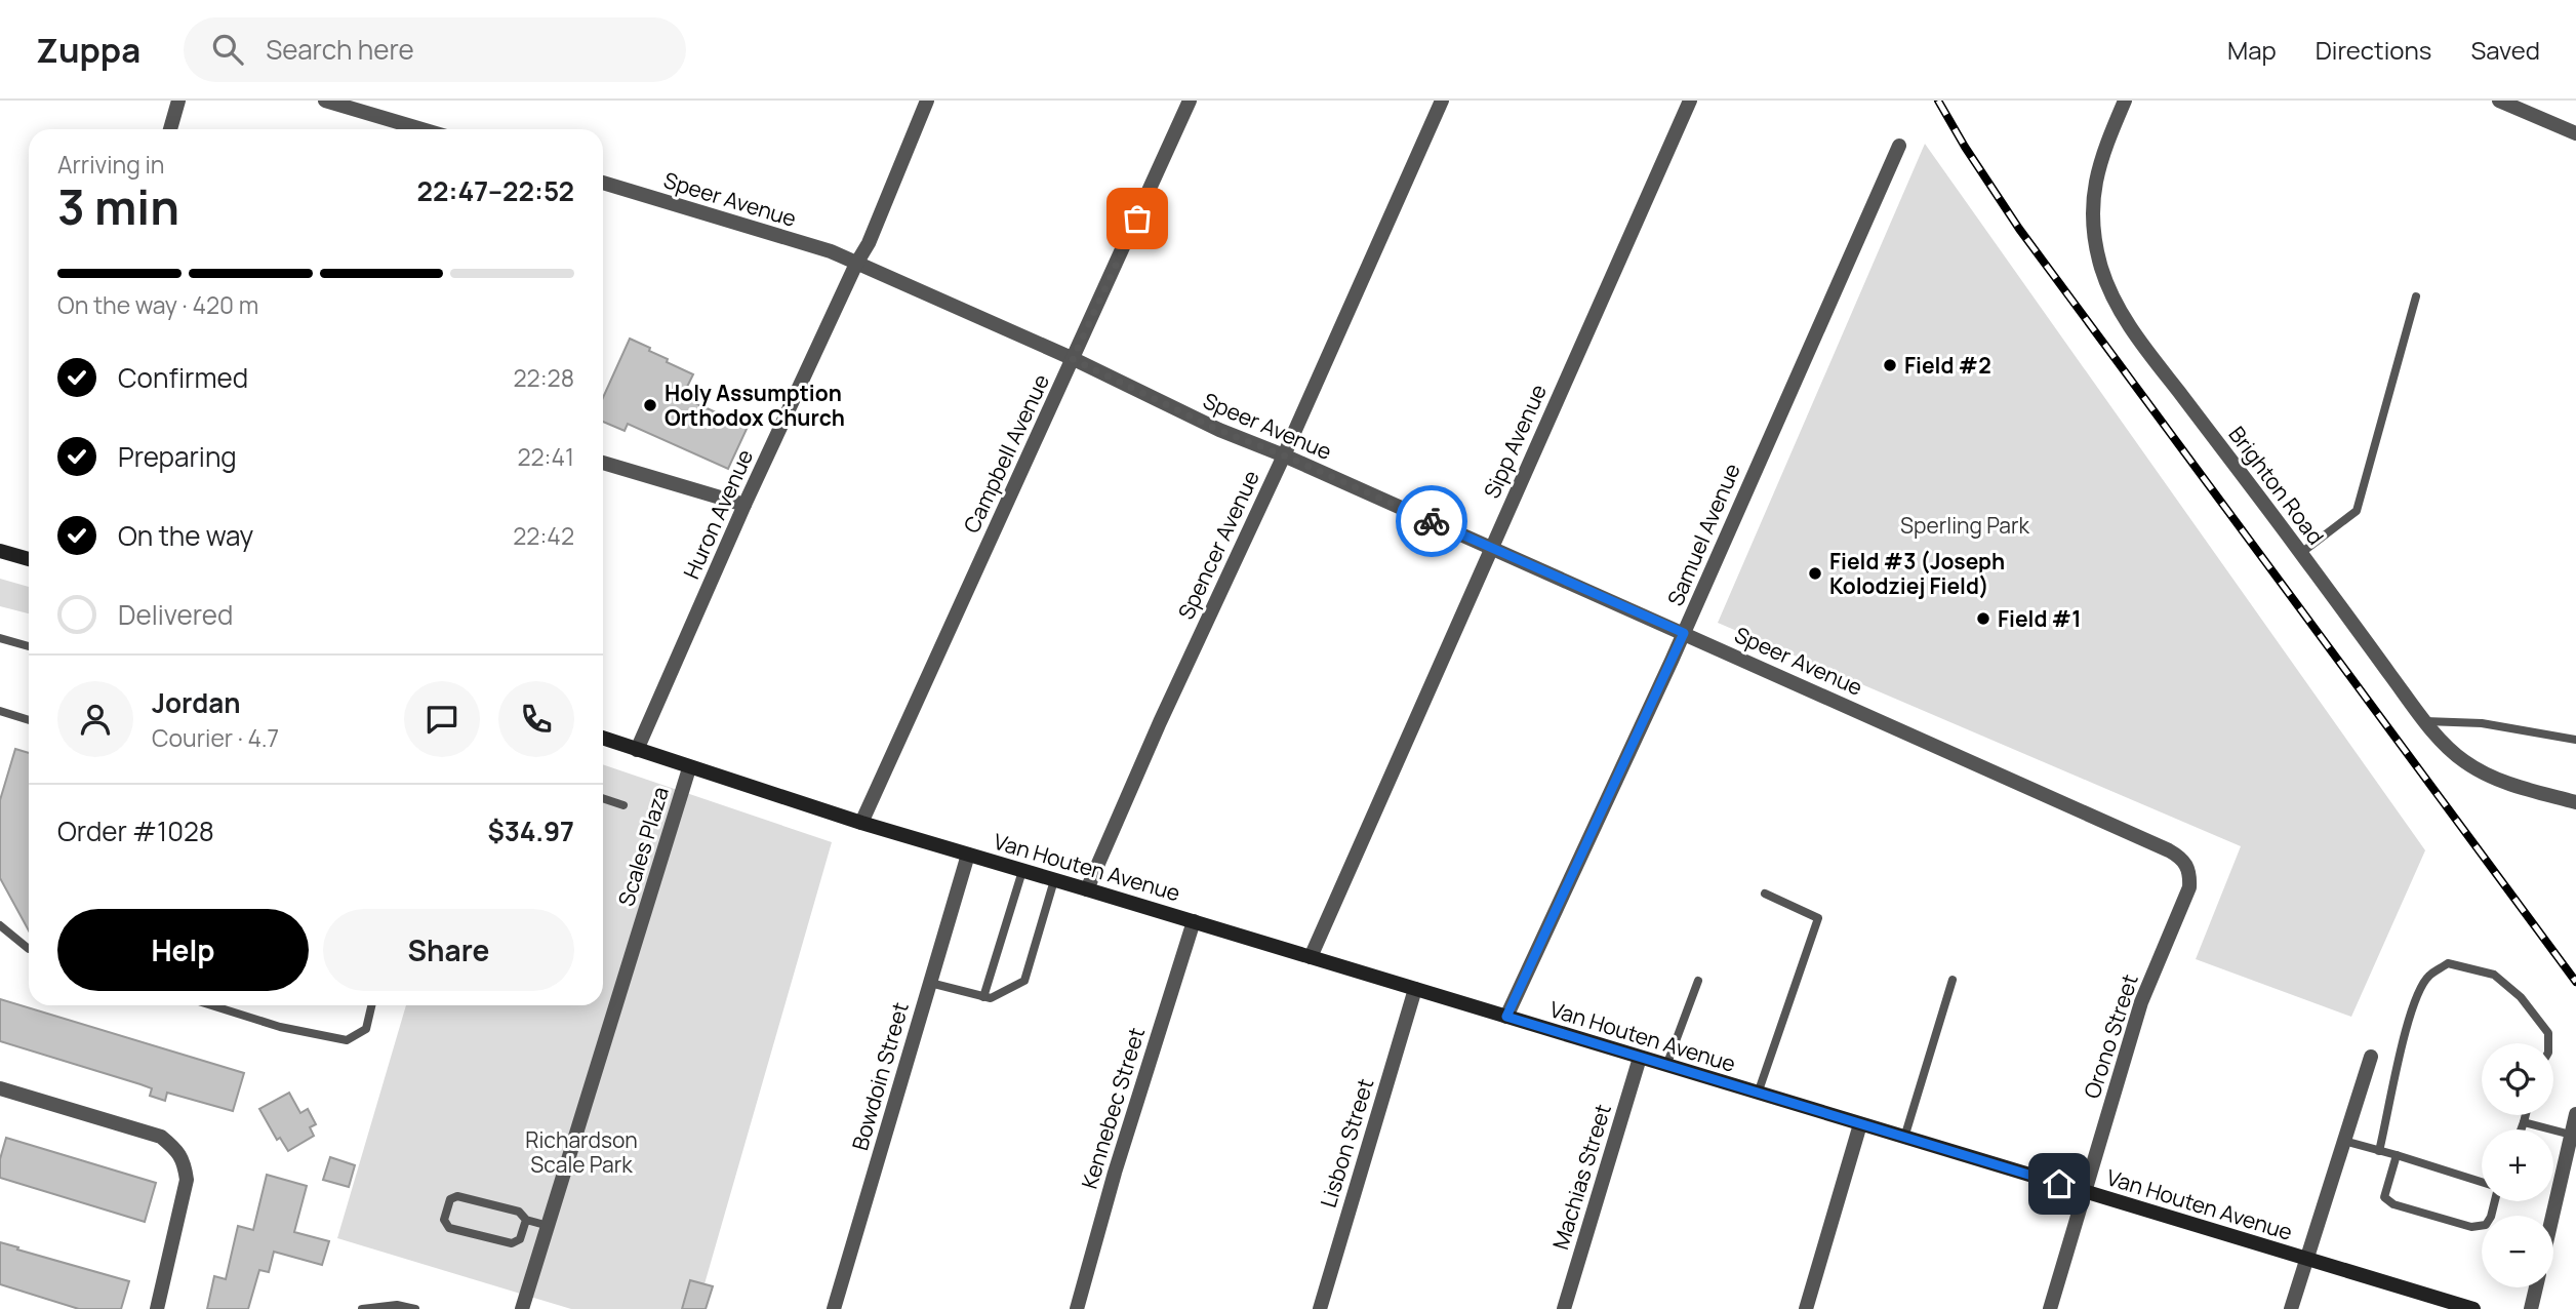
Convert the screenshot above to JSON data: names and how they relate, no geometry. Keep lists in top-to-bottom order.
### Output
{
  "streets": {
    "main road": ["Van Houten Avenue"],
    "street": [
      "Speer Avenue",
      "Sipp Avenue",
      "Campbell Avenue",
      "Brighton Road",
      "Huron Avenue",
      "Samuel Avenue",
      "Spencer Avenue",
      "Scales Plaza",
      "Orono Street",
      "Bowdoin Street",
      "Kennebec Street",
      "Lisbon Street",
      "Machias Street"
    ]
  },
  "crossings": [
    ["Speer Avenue", "Sipp Avenue"],
    ["Speer Avenue", "Campbell Avenue"],
    ["Speer Avenue", "Huron Avenue"],
    ["Speer Avenue", "Samuel Avenue"],
    ["Speer Avenue", "Spencer Avenue"],
    ["Speer Avenue", "Orono Street"],
    ["Sipp Avenue", "Van Houten Avenue"],
    ["Campbell Avenue", "Van Houten Avenue"],
    ["Huron Avenue", "Van Houten Avenue"],
    ["Samuel Avenue", "Van Houten Avenue"],
    ["Spencer Avenue", "Van Houten Avenue"],
    ["Scales Plaza", "Van Houten Avenue"],
    ["Van Houten Avenue", "Orono Street"],
    ["Van Houten Avenue", "Bowdoin Street"],
    ["Van Houten Avenue", "Kennebec Street"],
    ["Van Houten Avenue", "Lisbon Street"],
    ["Van Houten Avenue", "Machias Street"]
  ],
  "parks": ["Sperling Park", "Richardson Scale Park"],
  "places": [
    "Field #2",
    "Holy Assumption Orthodox Church",
    "Field #3 (Joseph Kolodziej Field)",
    "Field #1"
  ],
  "page": {
    "header": "Zuppa",
    "search": "Search here",
    "nav": ["Map", "Directions", "Saved"],
    "heading": ["3 min", "Arriving in", "22:47–22:52"],
    "panel": [
      "Jordan",
      "Courier · 4.7",
      "Order #1028",
      "$34.97"
    ],
    "bar": "On the way · 420 m",
    "list": [
      ["Confirmed", "22:28"],
      ["Preparing", "22:41"],
      ["On the way", "22:42"],
      "Delivered"
    ],
    "buttons": ["Help", "Share"],
    "map_buttons": ["+", "−"]
  }
}
